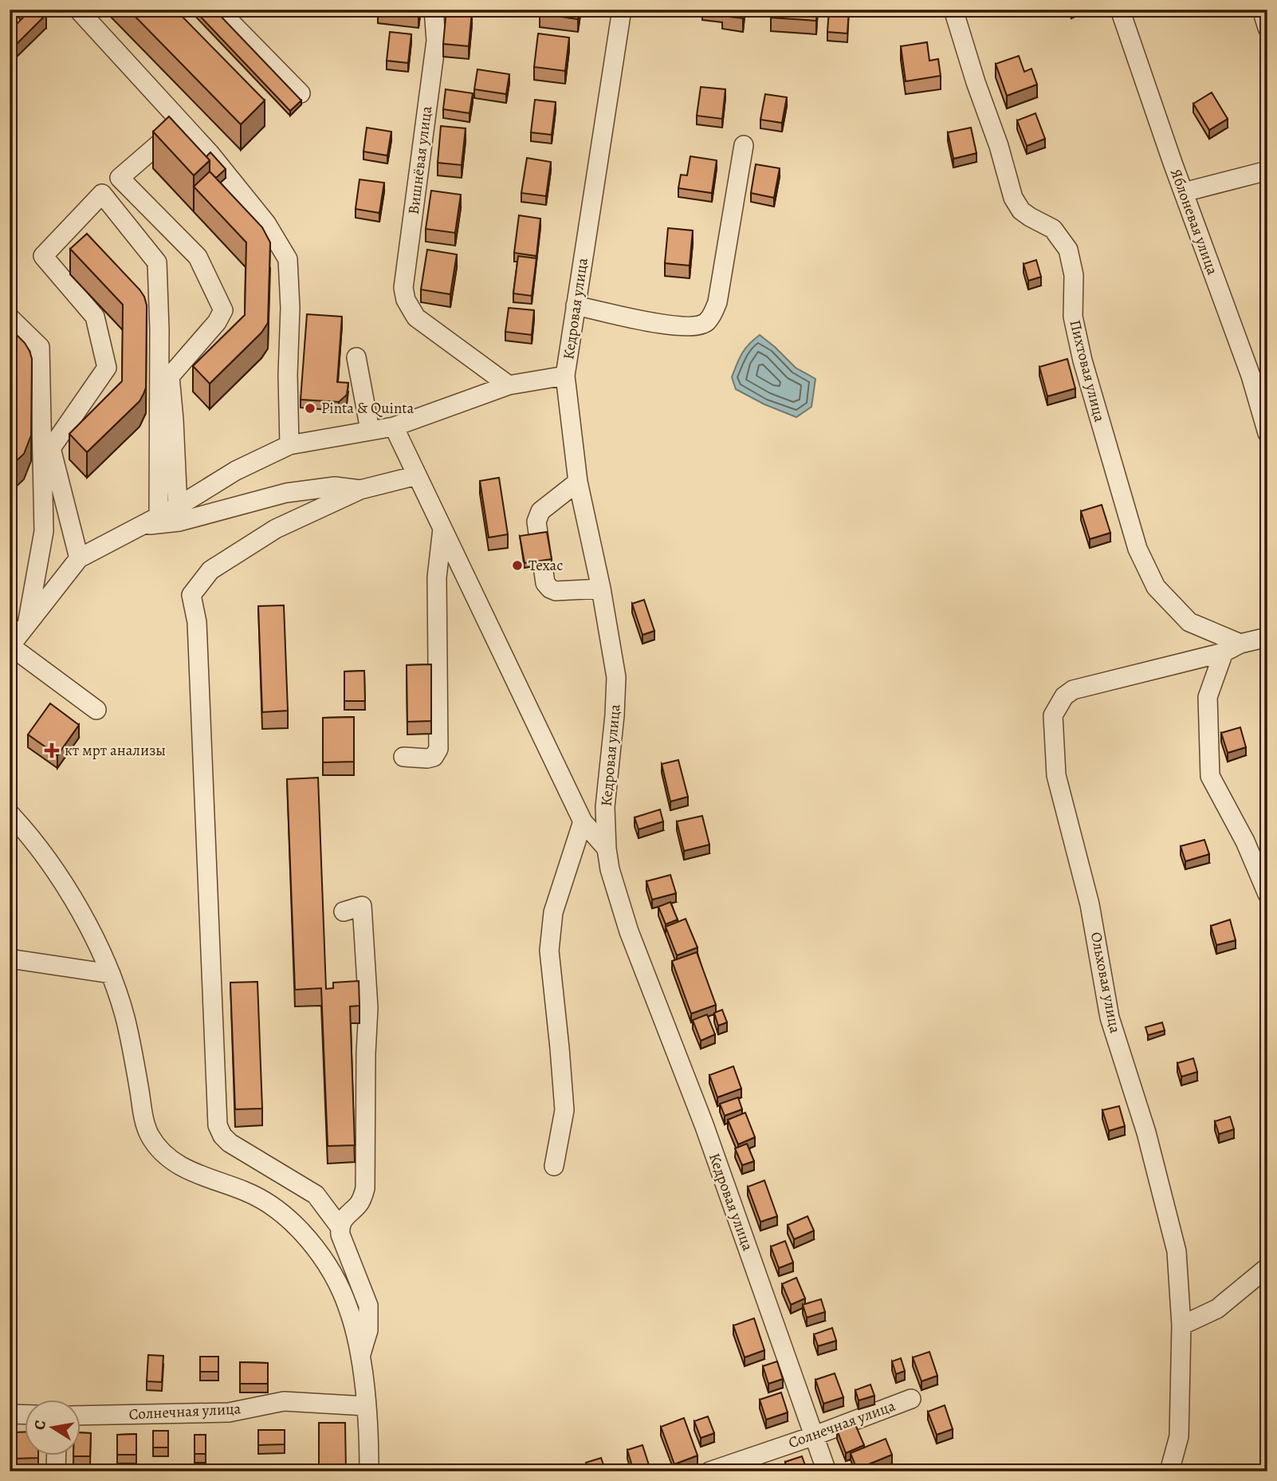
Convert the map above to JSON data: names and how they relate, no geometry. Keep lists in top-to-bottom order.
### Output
{
  "streets": {
    "street": [
      "Вишнёвая улица",
      "Яблоневая улица",
      "Кедровая улица",
      "Пихтовая улица",
      "Ольховая улица",
      "Солнечная улица"
    ]
  },
  "crossings": [
    ["Кедровая улица", "Солнечная улица"]
  ],
  "places": {
    "other": ["Pinta & Quinta", "Техас"],
    "health": ["кт мрт анализы"]
  },
  "north": "left"
}
